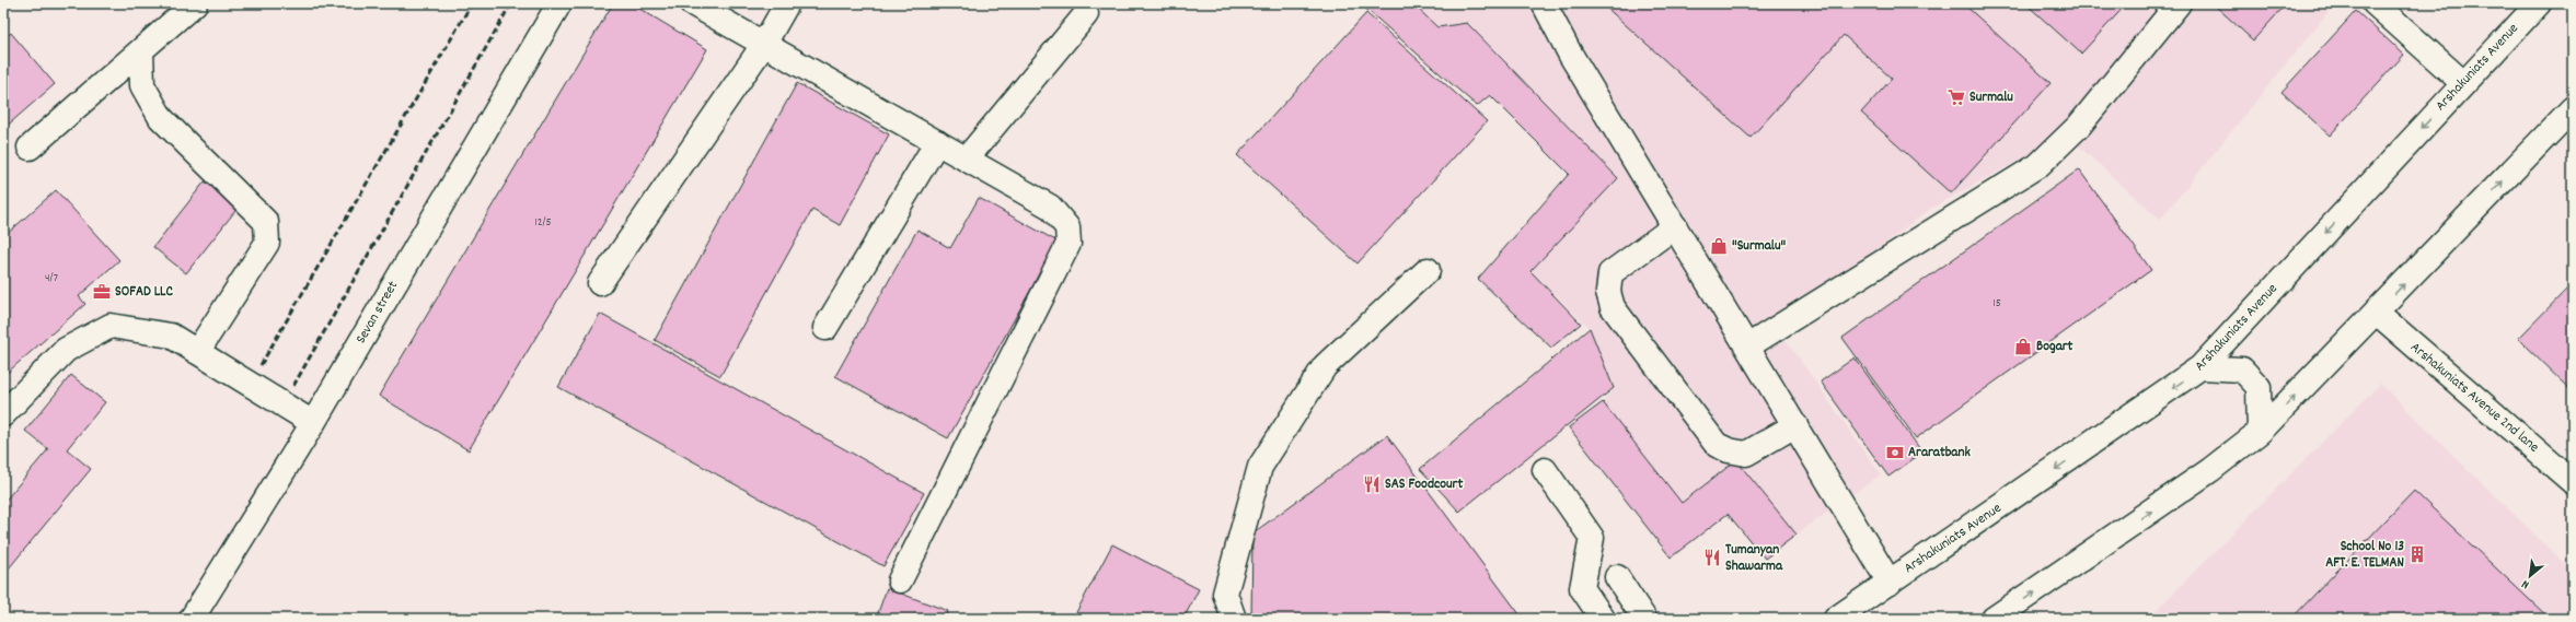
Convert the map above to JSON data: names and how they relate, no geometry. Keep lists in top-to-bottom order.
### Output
{
  "streets": {
    "main road": ["Arshakuniats Avenue", "Sevan street", "Arshakuniats Avenue 2nd lane"]
  },
  "places": {
    "supermarket": ["Surmalu"],
    "shop": ["\"Surmalu\"", "Bogart"],
    "office": ["SOFAD LLC"],
    "bank": ["Araratbank"],
    "restaurant": ["SAS Foodcourt", "Tumanyan Shawarma"],
    "building": ["School No 13 AFT. E. TELMAN"]
  },
  "house_numbers": ["12/5", "4/7", "15"],
  "north": "bottom left"
}
